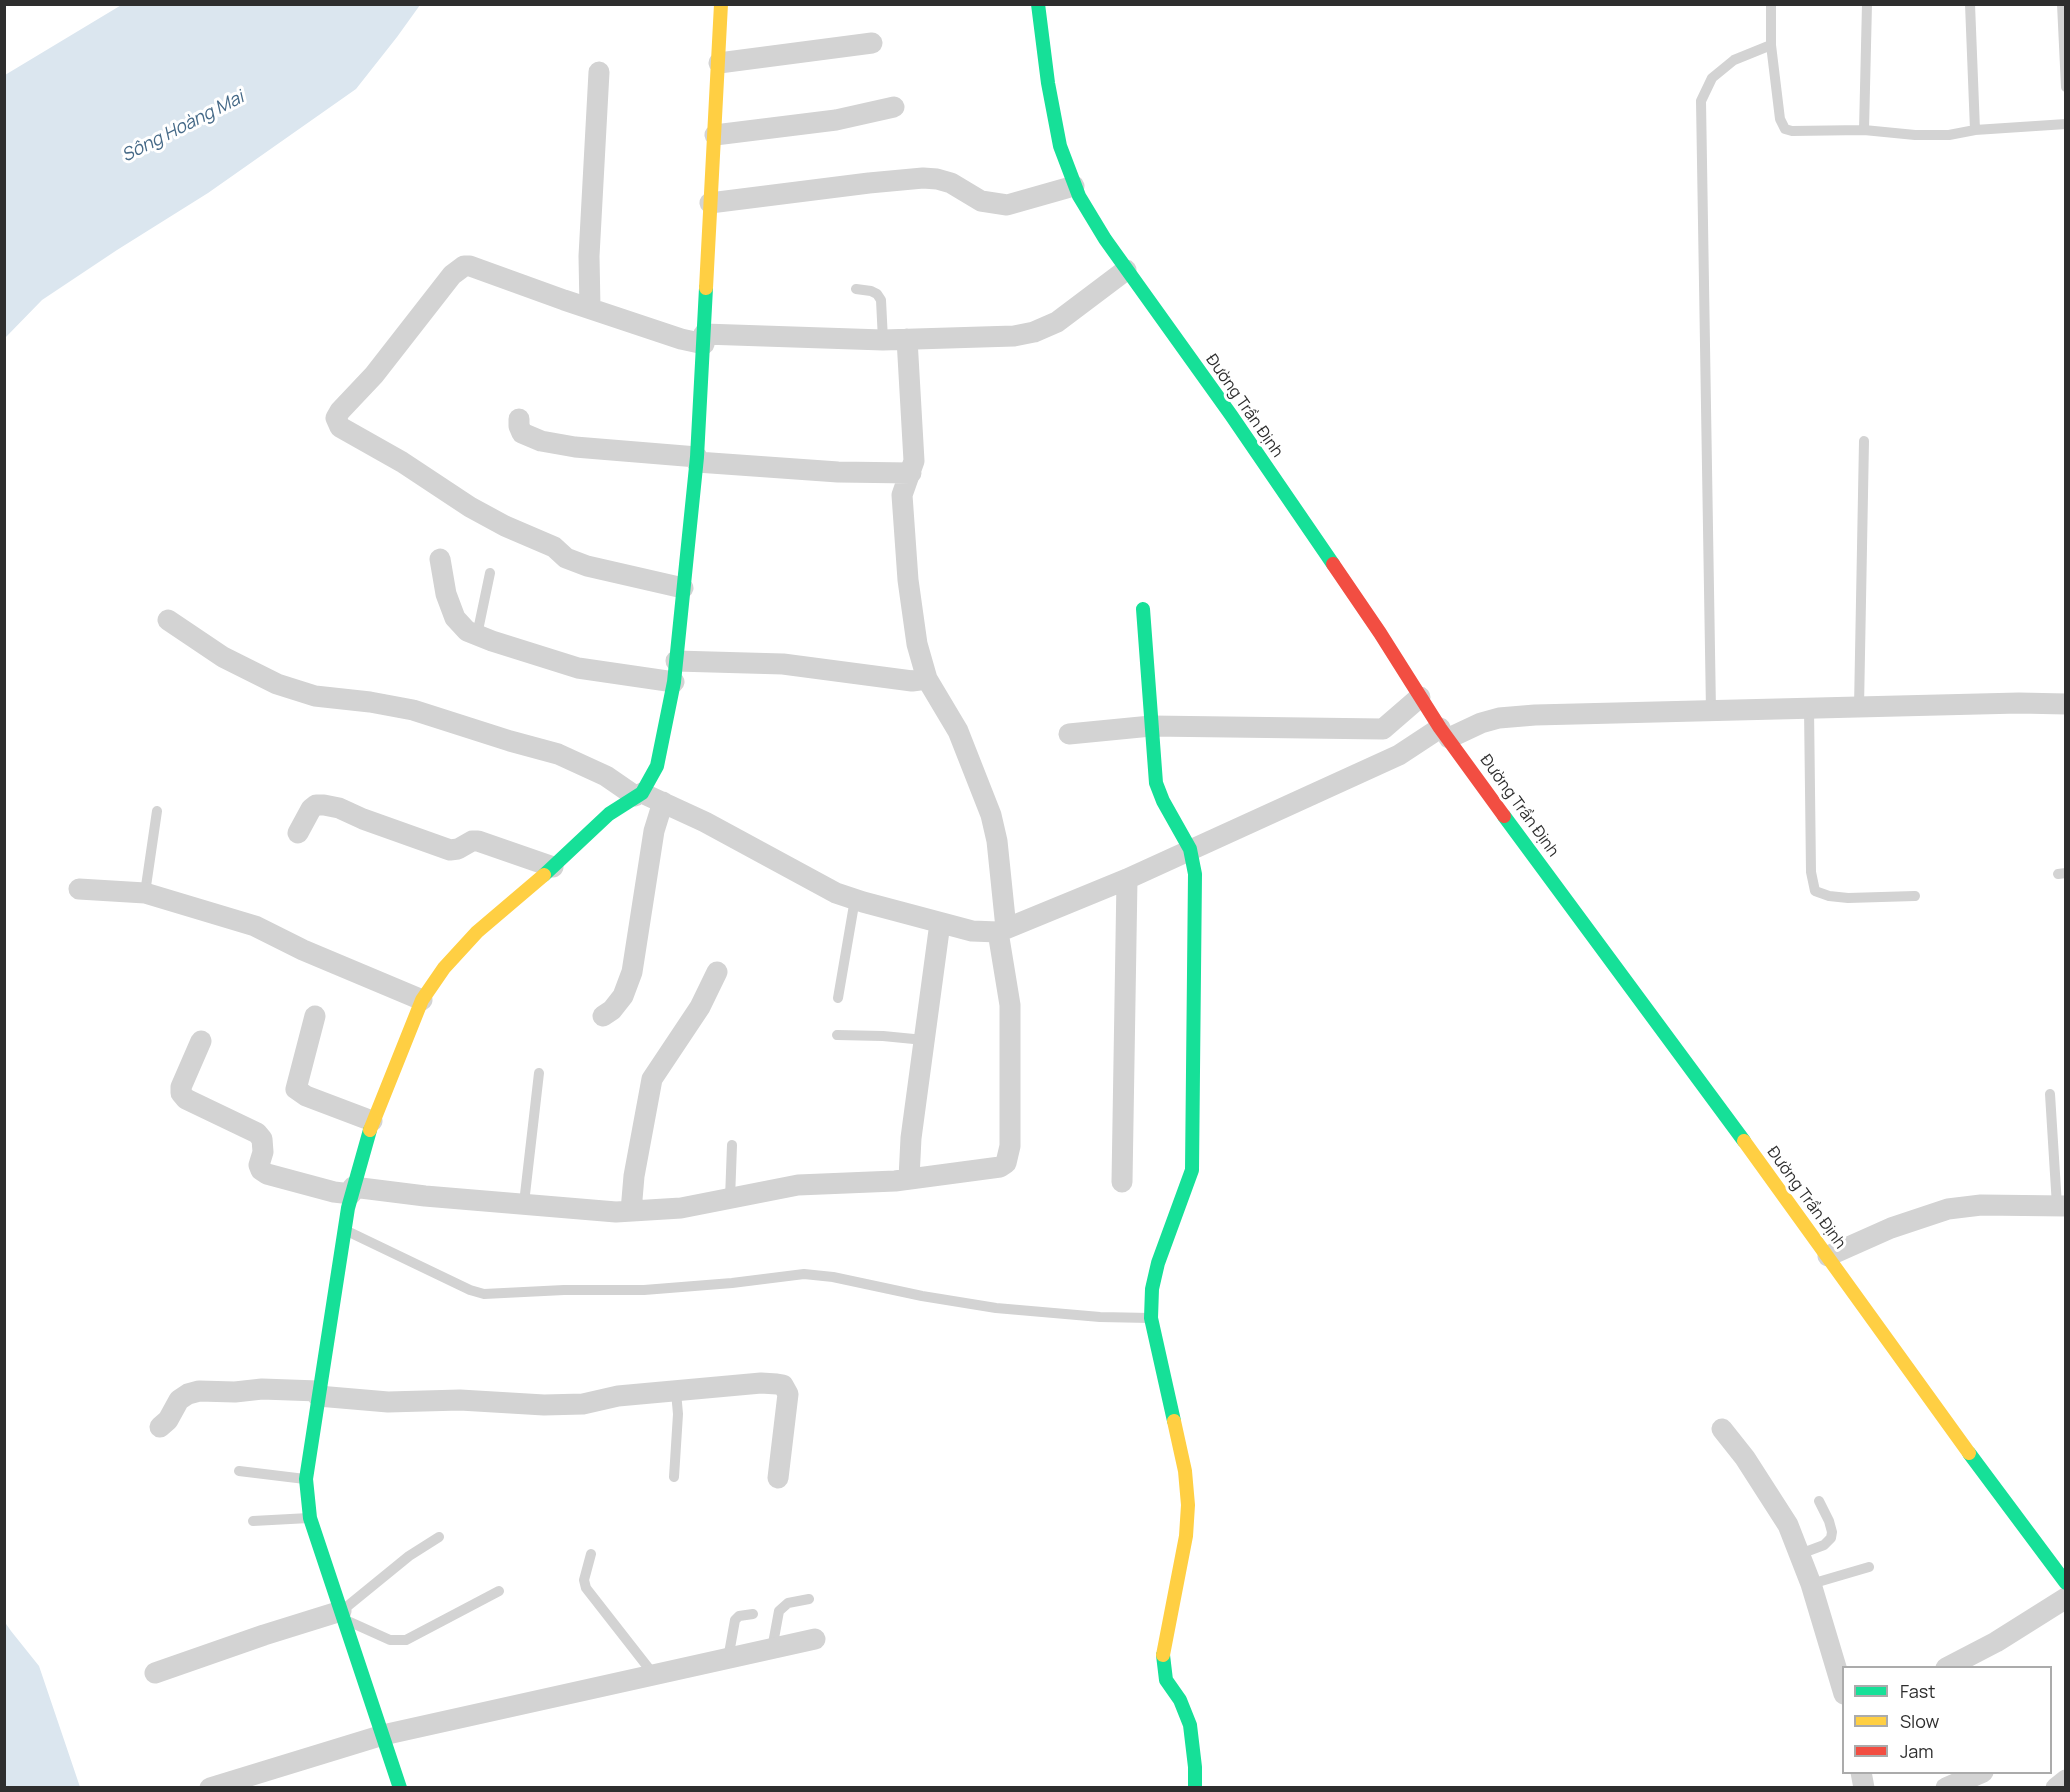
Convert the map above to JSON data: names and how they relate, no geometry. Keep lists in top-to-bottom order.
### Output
{
  "streets": {
    "street": ["Đường Trần Định"]
  },
  "water": ["Sông Hoàng Mai"],
  "legend": ["Fast", "Slow", "Jam"]
}
